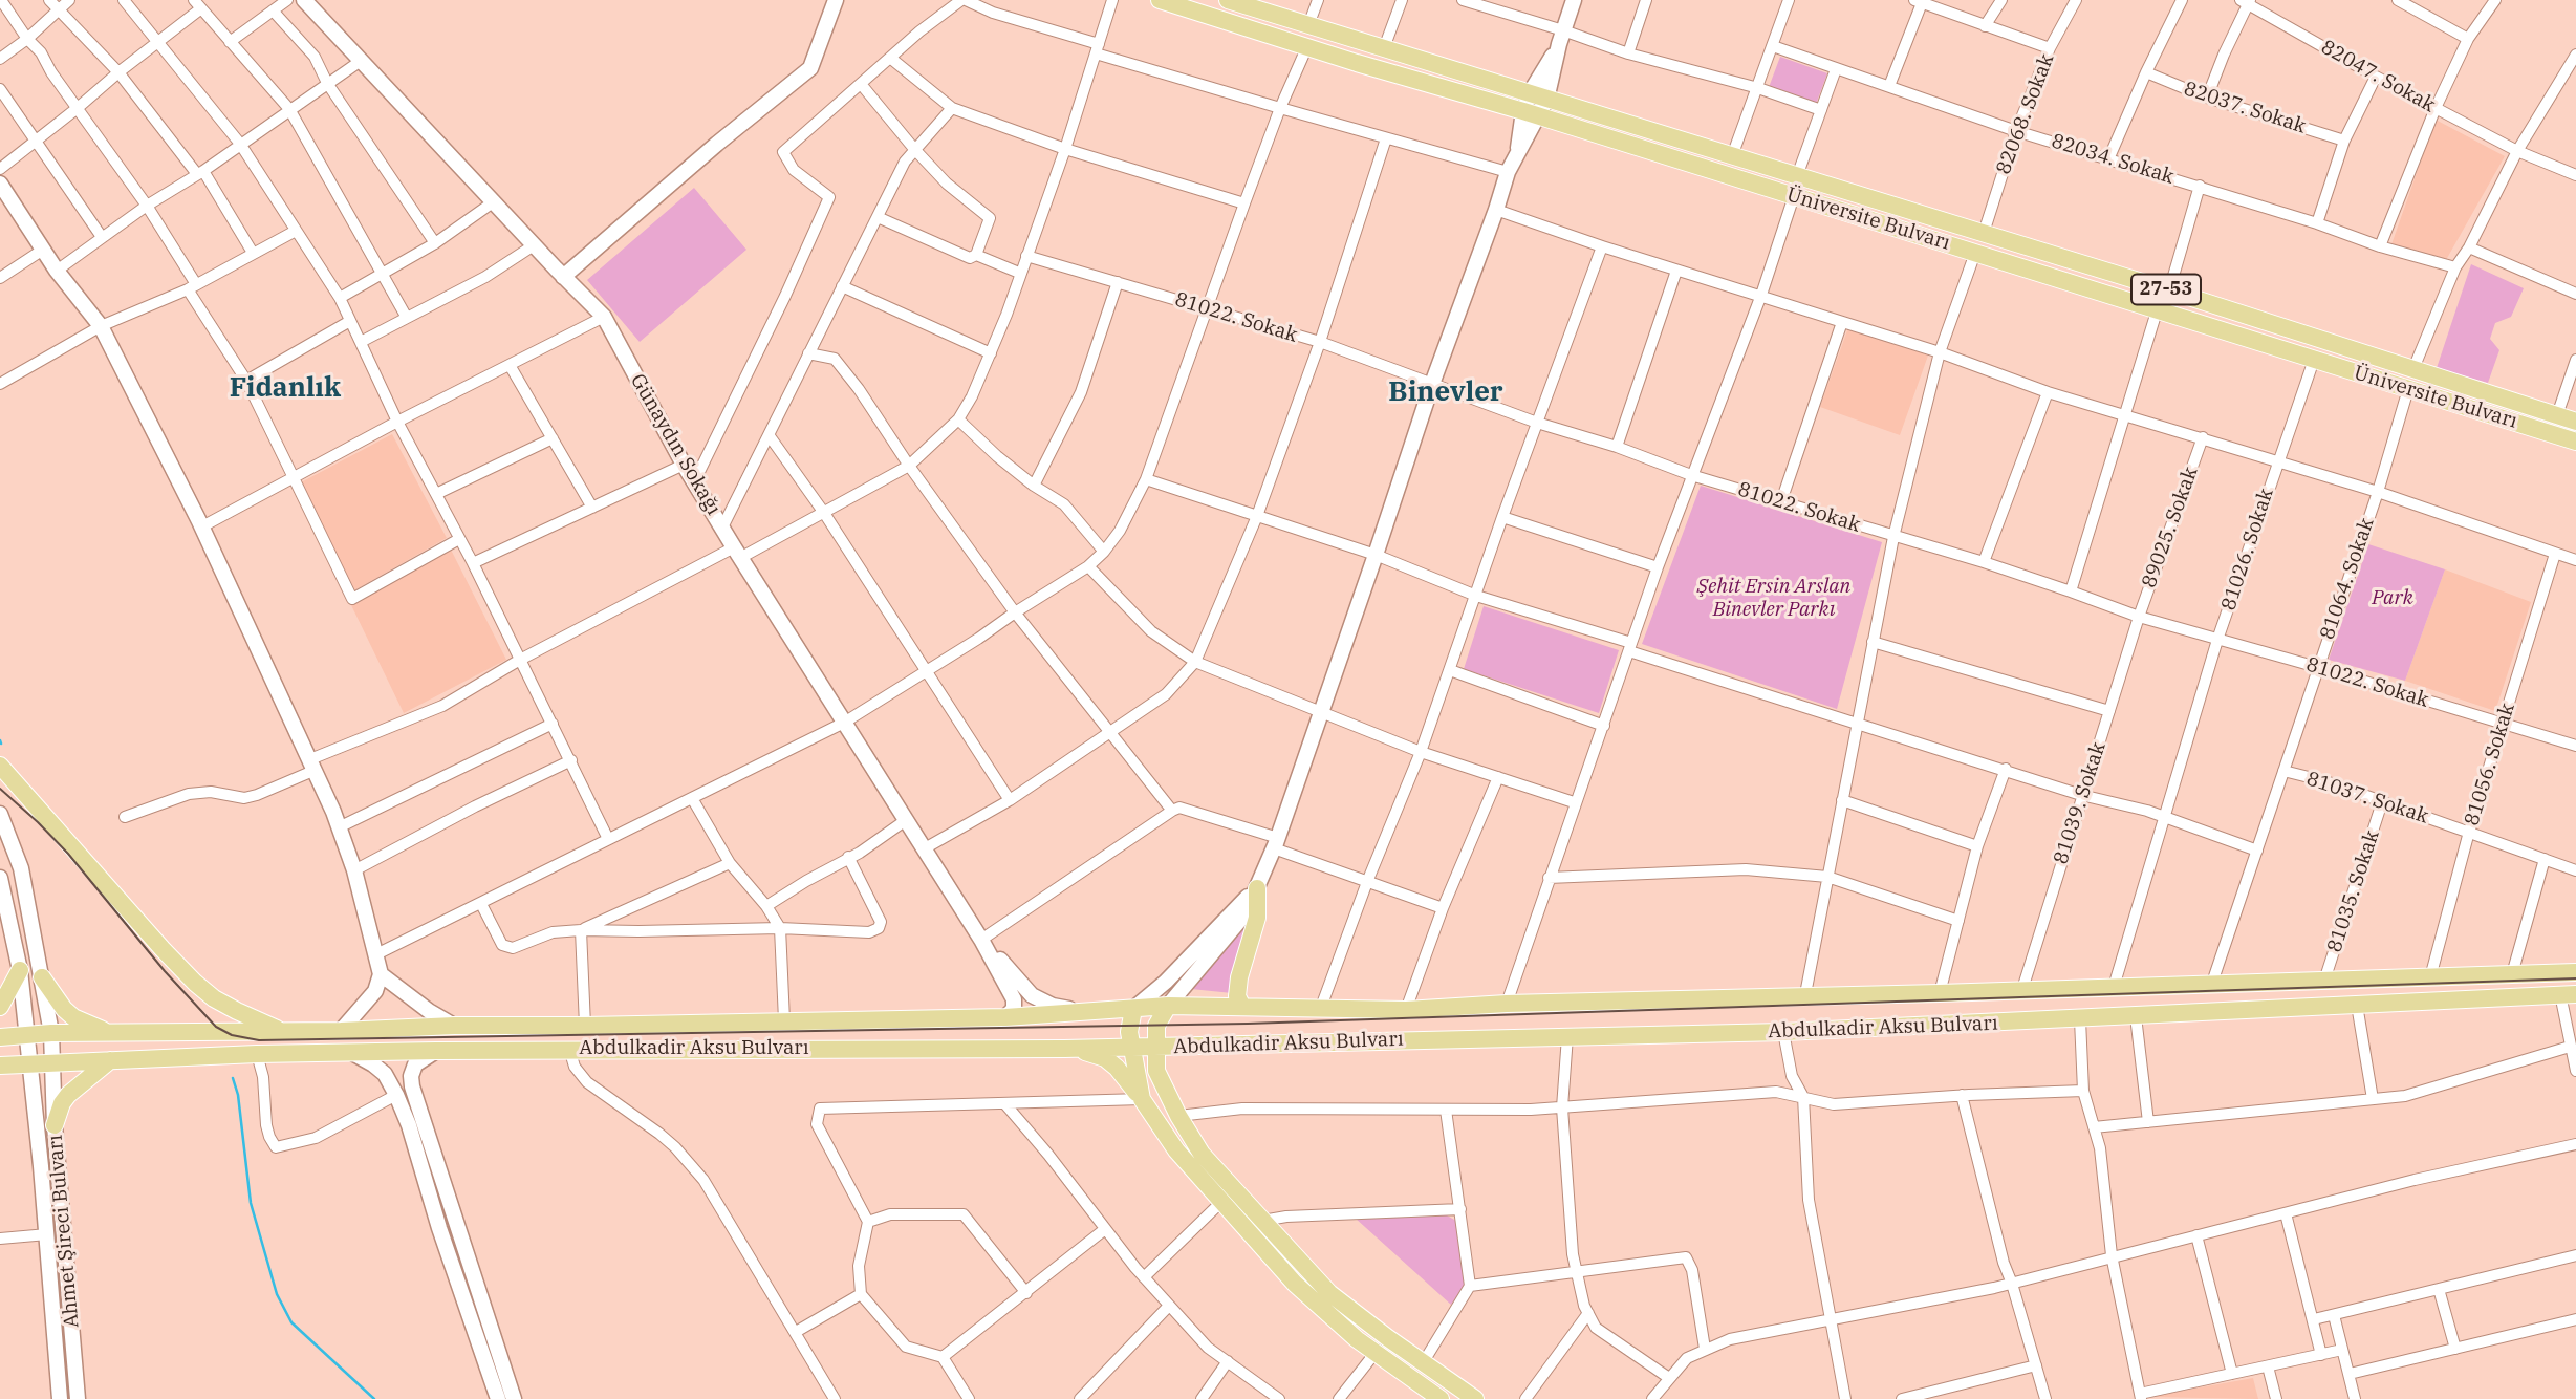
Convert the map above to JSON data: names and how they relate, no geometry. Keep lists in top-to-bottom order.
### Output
{
  "streets": {
    "main road": ["Üniversite Bulvarı", "27-53", "Abdulkadir Aksu Bulvarı"],
    "street": [
      "82047. Sokak",
      "82037. Sokak",
      "82068. Sokak",
      "82034. Sokak",
      "81022. Sokak",
      "Günaydın Sokağı",
      "89025. Sokak",
      "81026. Sokak",
      "81064. Sokak",
      "81056. Sokak",
      "81037. Sokak",
      "81039. Sokak",
      "81035. Sokak",
      "Ahmet Şireci Bulvarı"
    ]
  },
  "crossings": [
    ["82068. Sokak", "82034. Sokak"],
    ["82068. Sokak", "Üniversite Bulvarı"],
    ["Üniversite Bulvarı", "81026. Sokak"],
    ["Üniversite Bulvarı", "81064. Sokak"],
    ["81022. Sokak", "89025. Sokak"],
    ["81022. Sokak", "81026. Sokak"],
    ["81022. Sokak", "81064. Sokak"],
    ["81022. Sokak", "81056. Sokak"],
    ["81022. Sokak", "81039. Sokak"],
    ["89025. Sokak", "81039. Sokak"],
    ["81064. Sokak", "81037. Sokak"],
    ["81056. Sokak", "81037. Sokak"],
    ["81037. Sokak", "81035. Sokak"],
    ["Abdulkadir Aksu Bulvarı", "Ahmet Şireci Bulvarı"]
  ],
  "districts": ["Fidanlık", "Binevler"],
  "parks": ["Şehit Ersin Arslan Binevler Parkı", "Park"]
}
